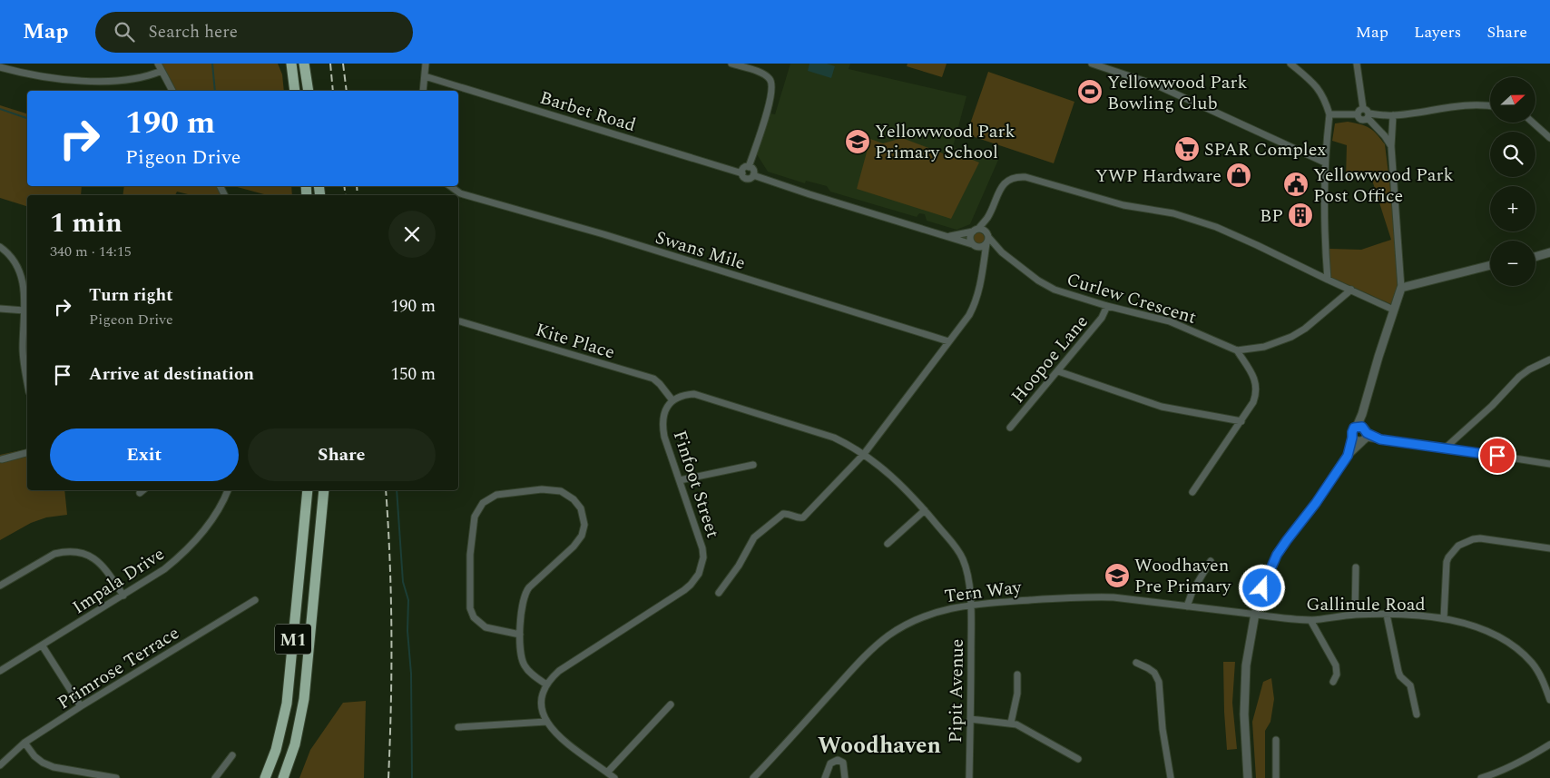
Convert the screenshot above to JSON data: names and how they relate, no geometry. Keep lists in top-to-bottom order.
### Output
{
  "streets": {
    "highway": ["M1"],
    "street": [
      "Barbet Road",
      "Swans Mile",
      "Curlew Crescent",
      "Kite Place",
      "Hoopoe Lane",
      "Finfoot Street",
      "Impala Drive",
      "Tern Way",
      "Gallinule Road",
      "Primrose Terrace",
      "Pipit Avenue"
    ]
  },
  "crossings": [
    ["Curlew Crescent", "Hoopoe Lane"],
    ["Kite Place", "Finfoot Street"],
    ["Tern Way", "Gallinule Road"],
    ["Tern Way", "Pipit Avenue"]
  ],
  "districts": ["Woodhaven"],
  "places": {
    "sports": ["Yellowwood Park Bowling Club"],
    "school or university": ["Yellowwood Park Primary School", "Woodhaven Pre Primary"],
    "supermarket": ["SPAR Complex"],
    "shop": ["YWP Hardware"],
    "public building": ["Yellowwood Park Post Office"],
    "building": ["BP"]
  },
  "north": "right",
  "page": {
    "header": "Map",
    "search": "Search here",
    "nav": ["Map", "Layers", "Share"],
    "map_buttons": ["+", "−"],
    "turn": ["190 m", "Pigeon Drive"],
    "heading": ["1 min", "340 m · 14:15"],
    "list": [
      {
        "name": "Turn right",
        "note": "Pigeon Drive",
        "value": "190 m"
      },
      {
        "name": "Arrive at destination",
        "value": "150 m"
      }
    ],
    "buttons": ["Exit", "Share"]
  }
}
